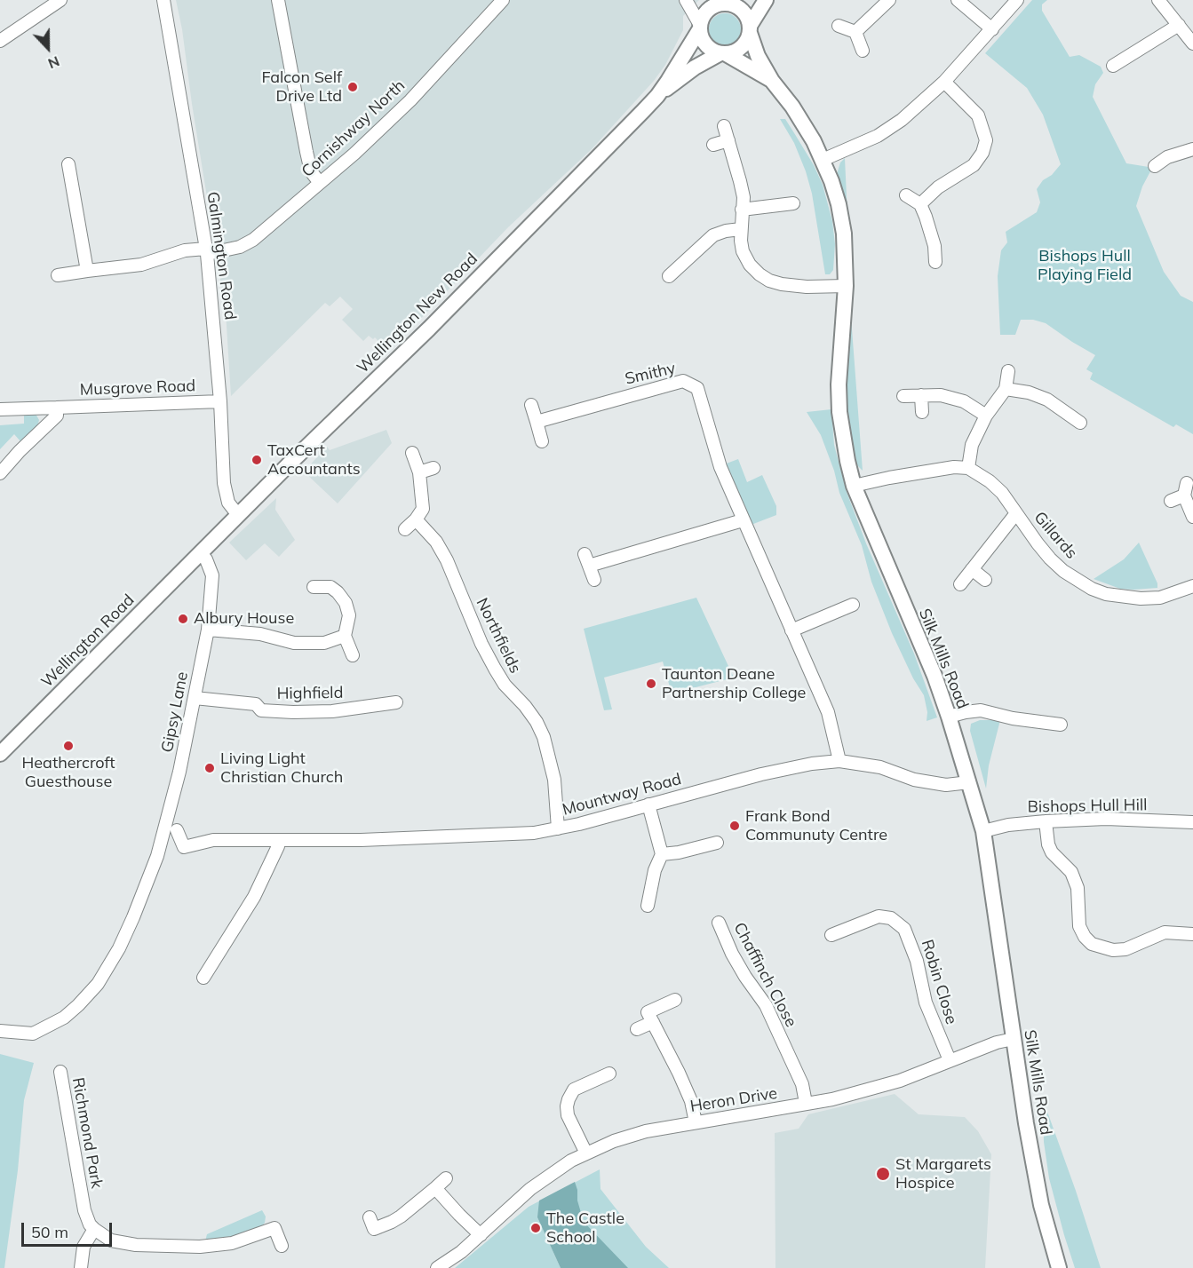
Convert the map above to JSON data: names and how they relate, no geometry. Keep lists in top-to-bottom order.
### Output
{
  "streets": {
    "main road": ["Wellington New Road", "Wellington Road", "Silk Mills Road"],
    "street": [
      "Cornishway North",
      "Galmington Road",
      "Smithy",
      "Musgrove Road",
      "Gillards",
      "Northfields",
      "Highfield",
      "Gipsy Lane",
      "Mountway Road",
      "Bishops Hull Hill",
      "Chaffinch Close",
      "Robin Close",
      "Heron Drive",
      "Richmond Park"
    ]
  },
  "crossings": [
    ["Cornishway North", "Galmington Road"],
    ["Galmington Road", "Wellington New Road"],
    ["Galmington Road", "Musgrove Road"],
    ["Wellington New Road", "Wellington Road"],
    ["Wellington New Road", "Silk Mills Road"],
    ["Wellington New Road", "Gipsy Lane"],
    ["Smithy", "Mountway Road"],
    ["Northfields", "Mountway Road"],
    ["Wellington Road", "Gipsy Lane"],
    ["Silk Mills Road", "Mountway Road"],
    ["Silk Mills Road", "Bishops Hull Hill"],
    ["Silk Mills Road", "Heron Drive"],
    ["Highfield", "Gipsy Lane"],
    ["Chaffinch Close", "Heron Drive"],
    ["Robin Close", "Heron Drive"]
  ],
  "parks": ["Bishops Hull Playing Field"],
  "places": [
    "Falcon Self Drive Ltd",
    "TaxCert Accountants",
    "Albury House",
    "Taunton Deane Partnership College",
    "Heathercroft Guesthouse",
    "Living Light Christian Church",
    "Frank Bond Communuty Centre",
    "St Margarets Hospice",
    "The Castle School"
  ],
  "scale_bar": "50 m",
  "north": "bottom"
}
